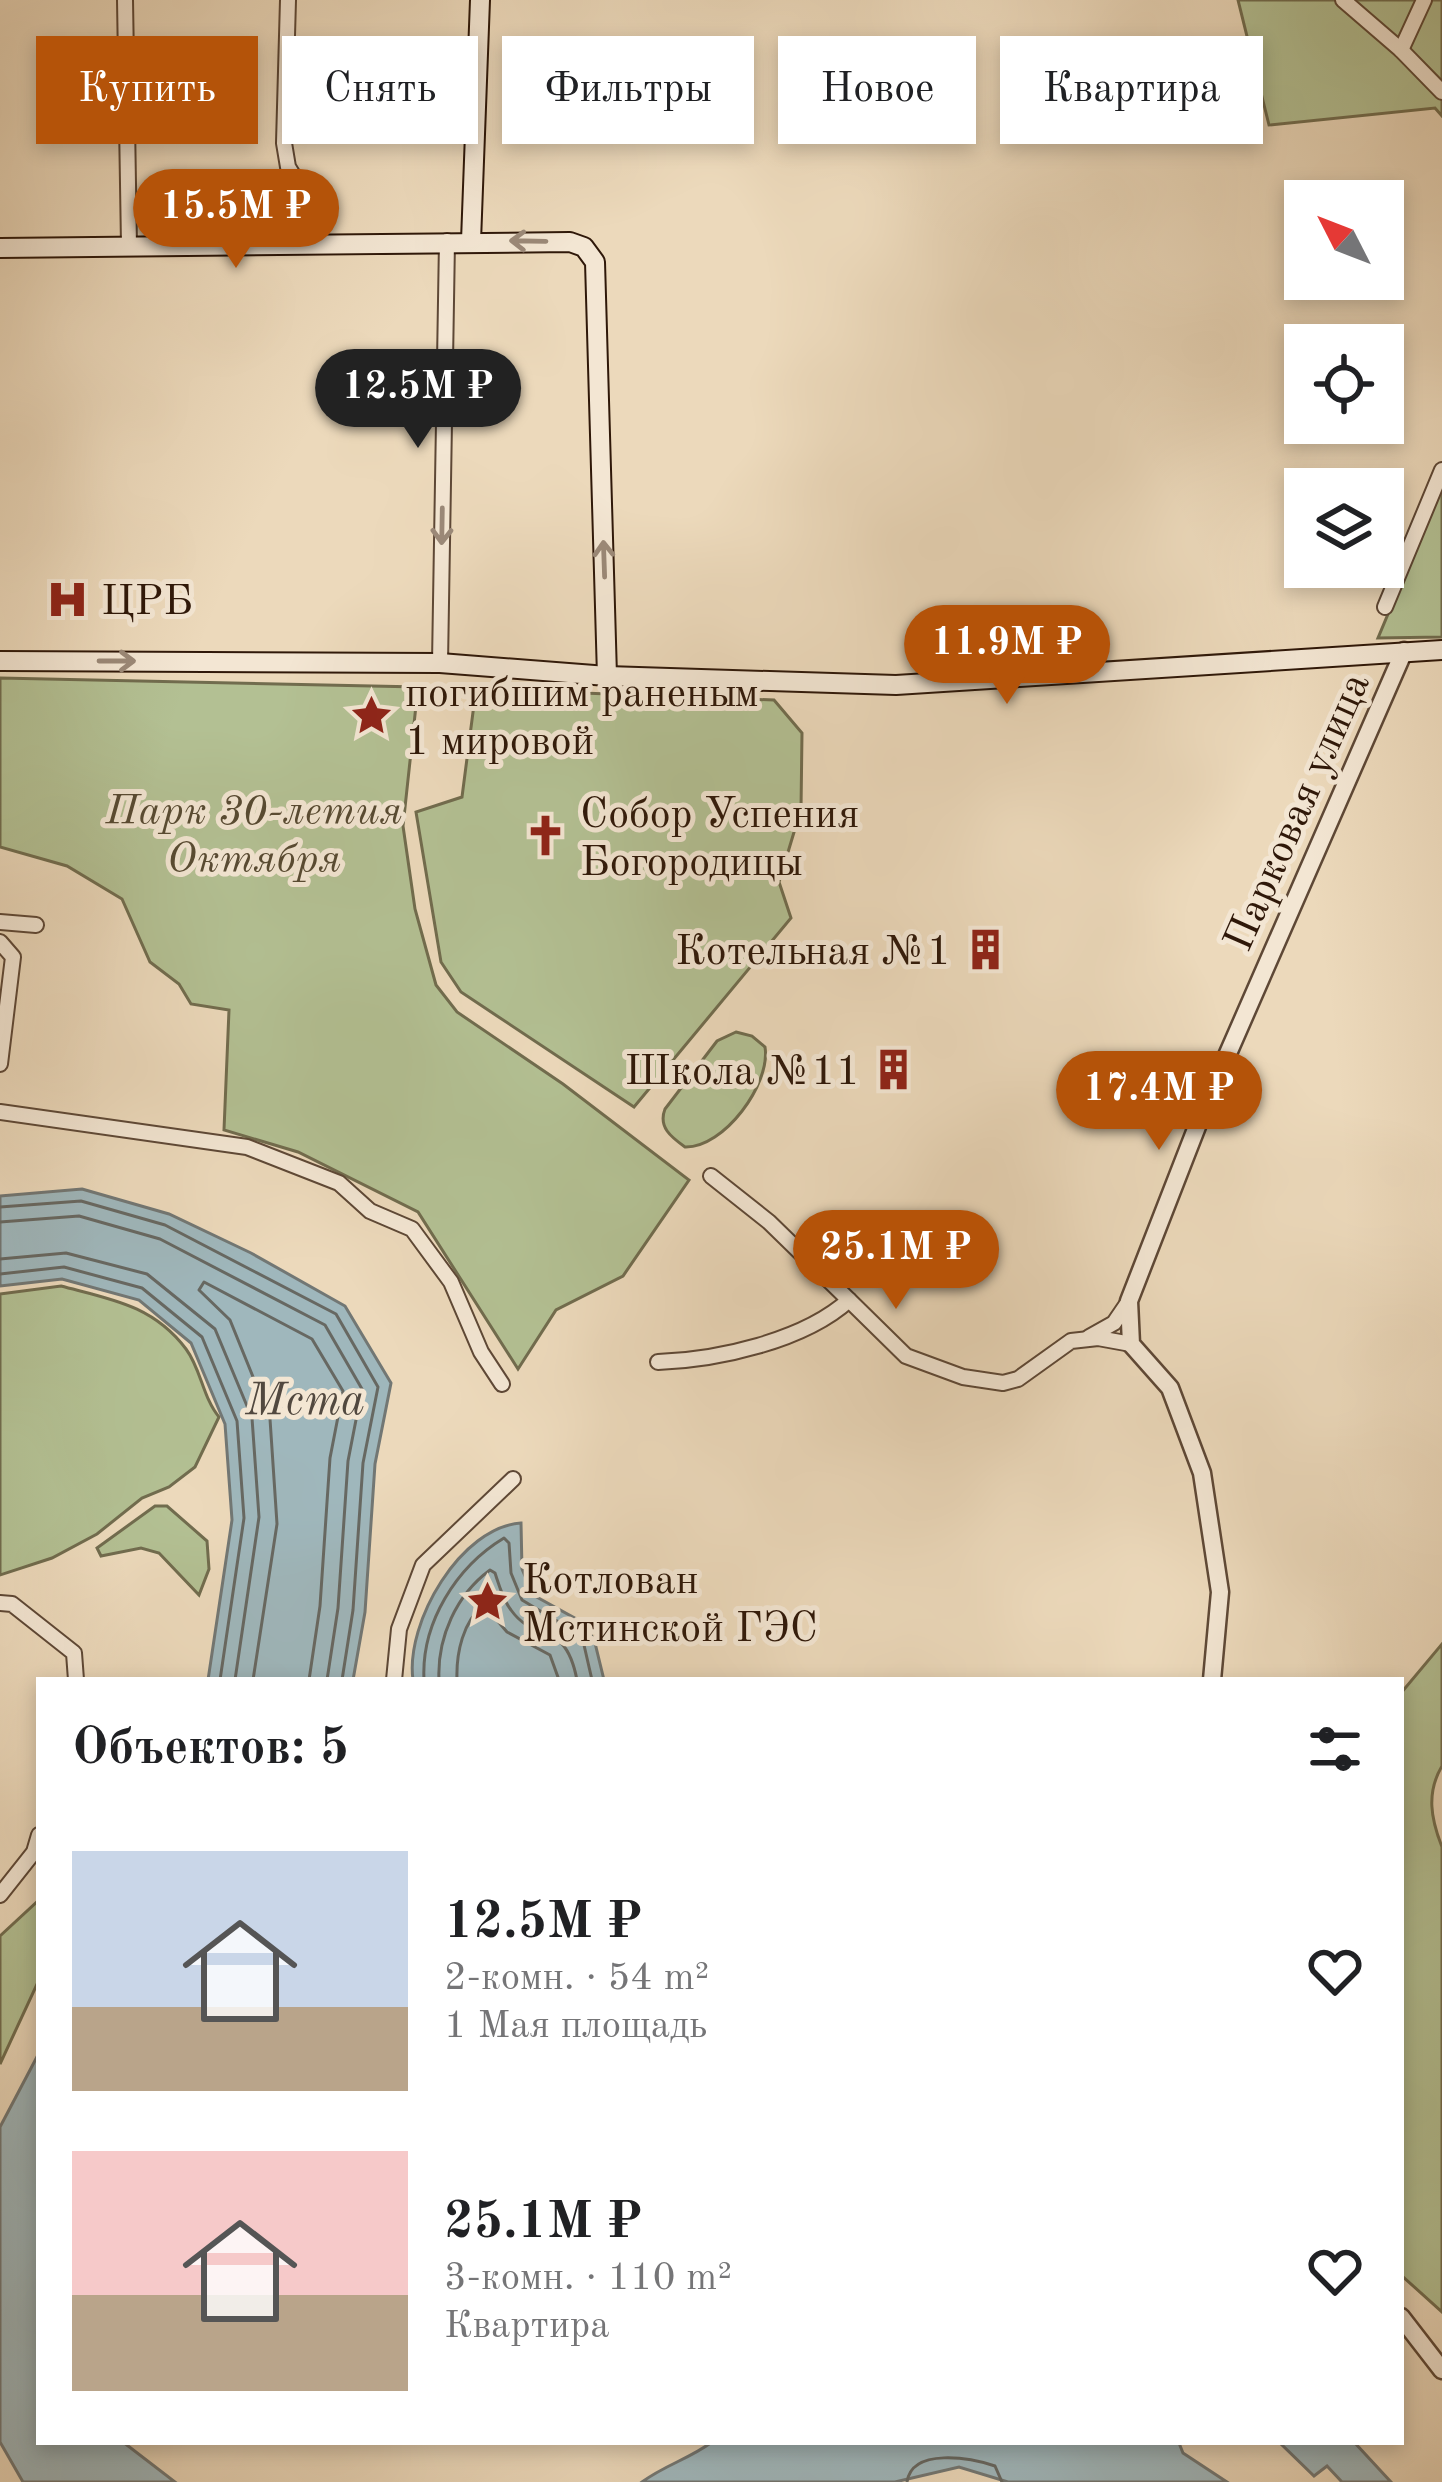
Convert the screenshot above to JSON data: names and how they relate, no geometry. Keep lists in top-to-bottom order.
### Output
{
  "streets": {
    "main road": ["Парковая улица"]
  },
  "water": ["Мста"],
  "parks": ["Парк 30-летия Октября"],
  "places": {
    "hospital": ["ЦРБ"],
    "place": ["погибшим раненым 1 мировой", "Котлован Мстинской ГЭС"],
    "church": ["Собор Успения Богородицы"],
    "building": ["Котельная №1", "Школа №11"]
  },
  "north": "top left",
  "page": {
    "chip": [
      "Купить",
      "Снять",
      "Фильтры",
      "Новое",
      "Квартира"
    ],
    "price": [
      "15.5M ₽",
      "12.5M ₽",
      "11.9M ₽",
      "17.4M ₽",
      "25.1M ₽"
    ],
    "heading": "Объектов: 5",
    "list": [
      {
        "name": "12.5M ₽",
        "note": "2-комн. · 54 m² · 1 Мая площадь"
      },
      {
        "name": "25.1M ₽",
        "note": "3-комн. · 110 m² · Квартира"
      }
    ]
  }
}
